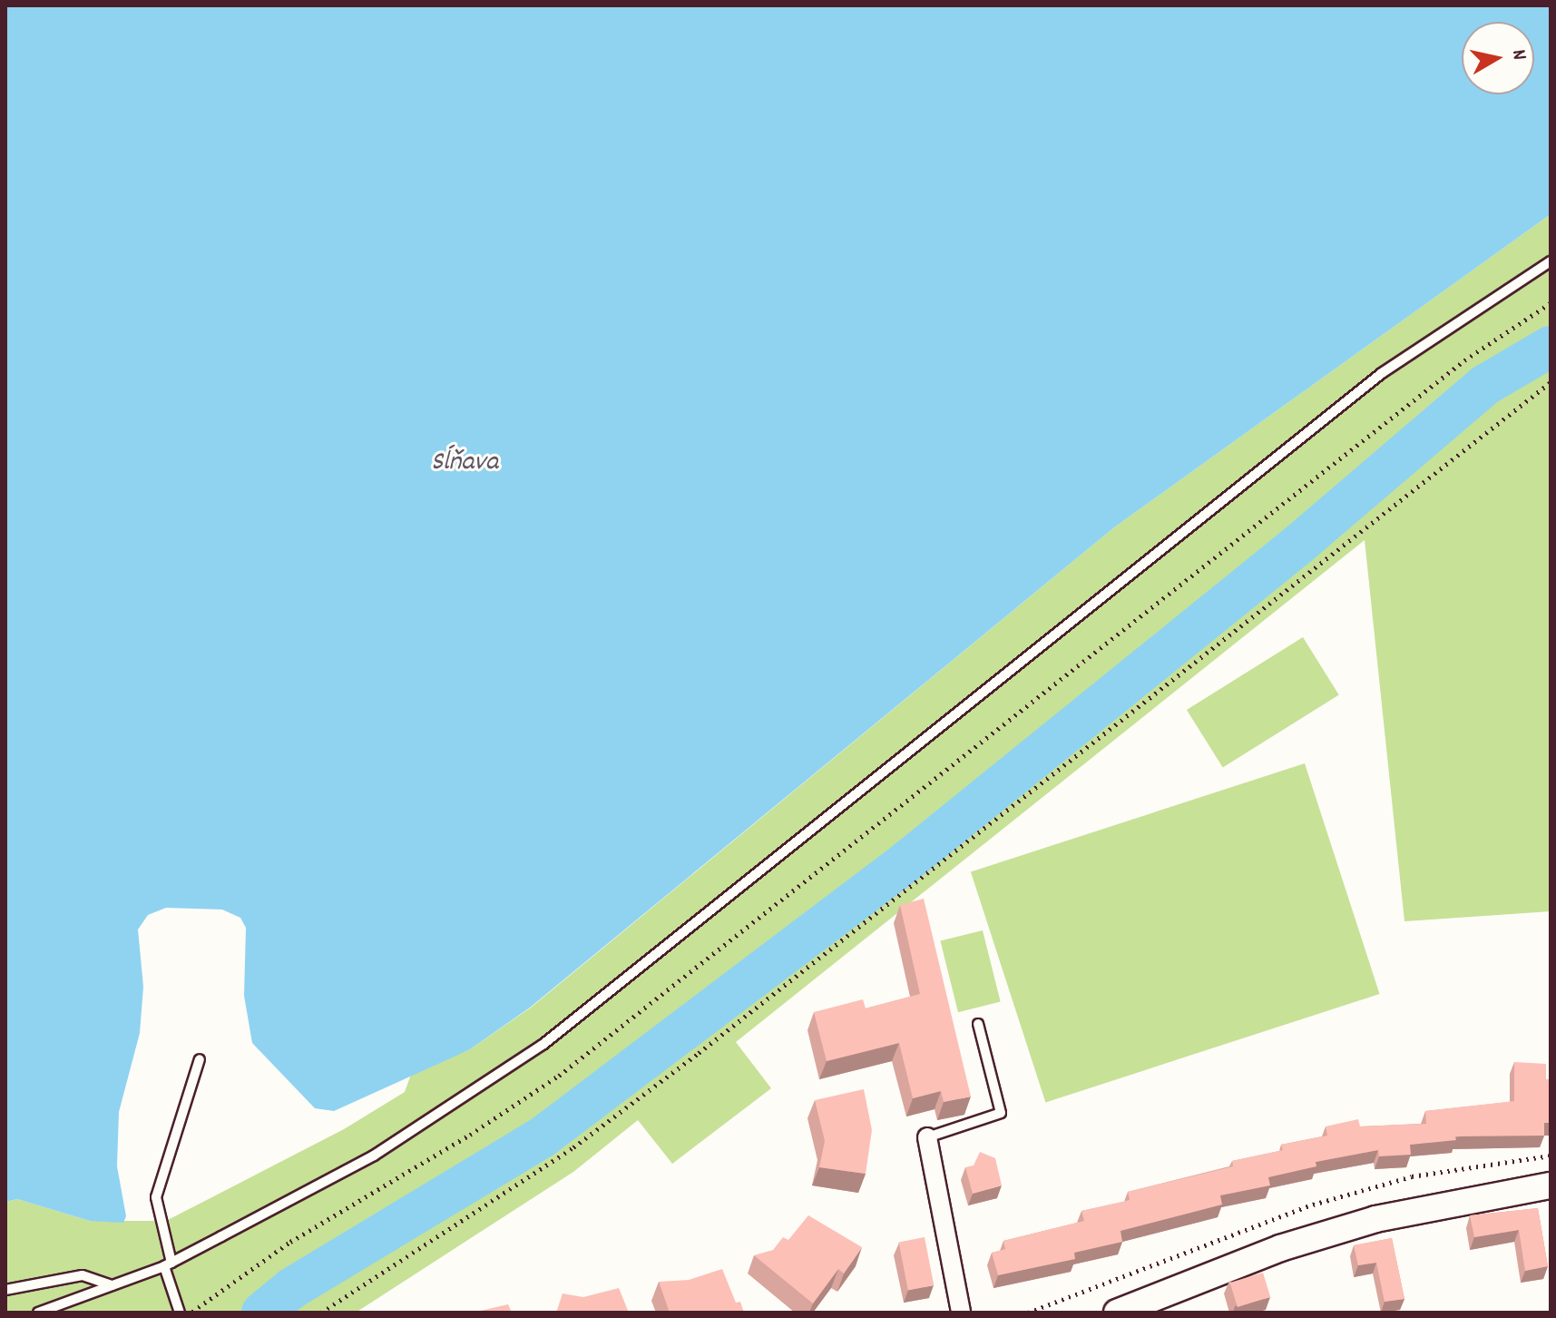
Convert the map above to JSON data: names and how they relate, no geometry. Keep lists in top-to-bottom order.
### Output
{
  "water": ["Sĺňava"],
  "north": "right"
}
